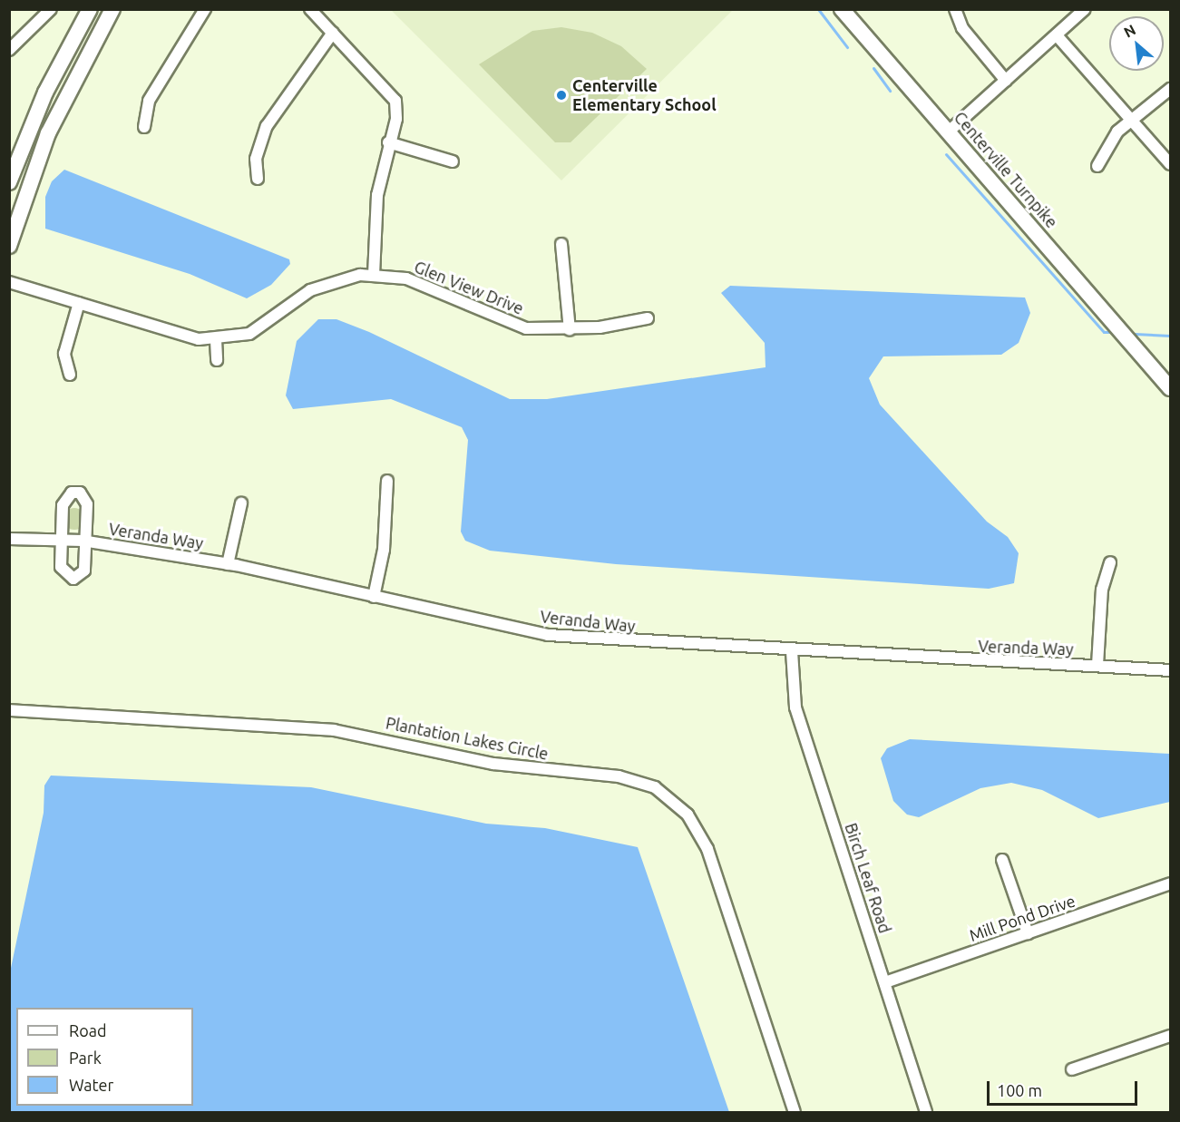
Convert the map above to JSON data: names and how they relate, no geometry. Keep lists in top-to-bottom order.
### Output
{
  "streets": {
    "main road": ["Centerville Turnpike"],
    "street": [
      "Glen View Drive",
      "Veranda Way",
      "Plantation Lakes Circle",
      "Birch Leaf Road",
      "Mill Pond Drive"
    ]
  },
  "crossings": [
    ["Veranda Way", "Birch Leaf Road"],
    ["Birch Leaf Road", "Mill Pond Drive"]
  ],
  "places": ["Centerville Elementary School"],
  "legend": ["Road", "Park", "Water"],
  "scale_bar": "100 m",
  "north": "top left"
}
